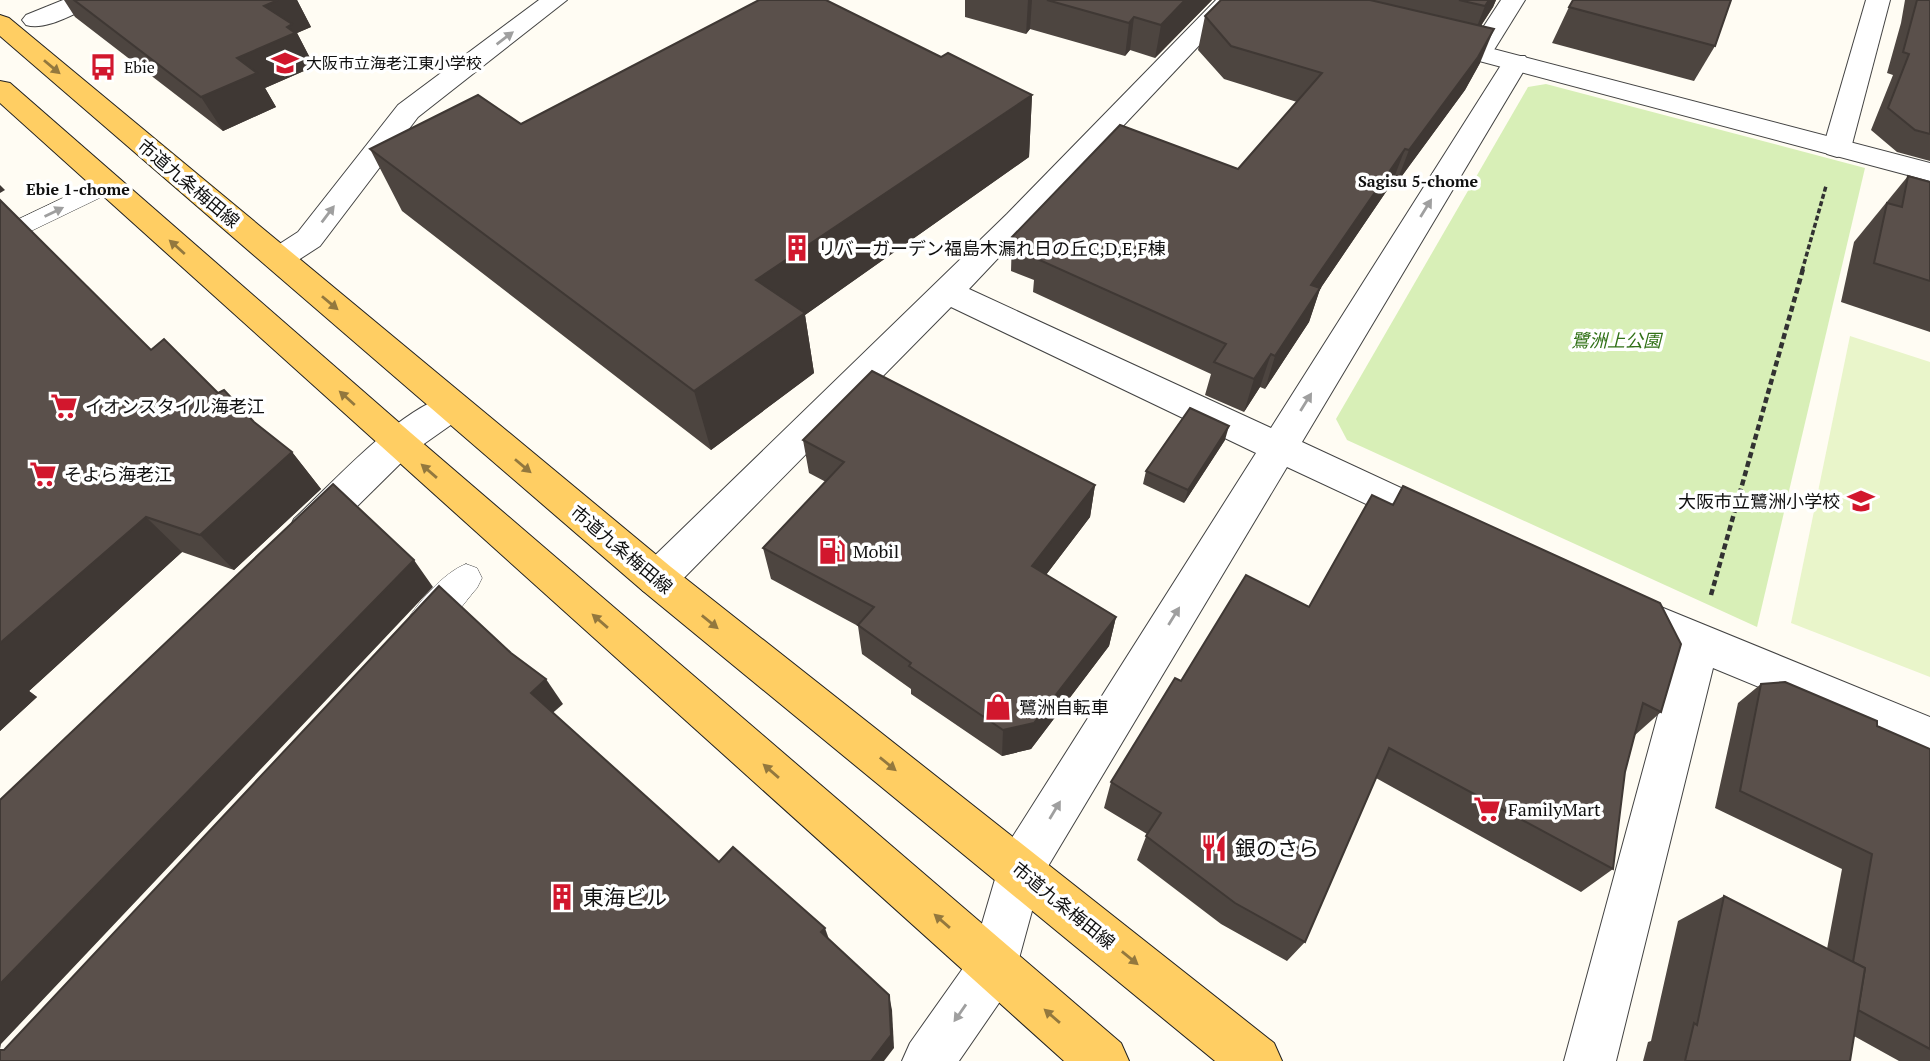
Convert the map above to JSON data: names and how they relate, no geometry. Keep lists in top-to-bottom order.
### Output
{
  "streets": {
    "main road": ["市道九条梅田線"]
  },
  "districts": ["Sagisu 5-chome", "Ebie 1-chome"],
  "parks": ["鷺洲上公園"],
  "places": {
    "school or university": ["大阪市立海老江東小学校", "大阪市立鷺洲小学校"],
    "bus stop": ["Ebie"],
    "building": ["リバーガーデン福島木漏れ日の丘C,D,E,F棟", "東海ビル"],
    "supermarket": ["イオンスタイル海老江", "そよら海老江", "FamilyMart"],
    "fuel station": ["Mobil"],
    "shop": ["鷺洲自転車"],
    "restaurant": ["銀のさら"]
  }
}
